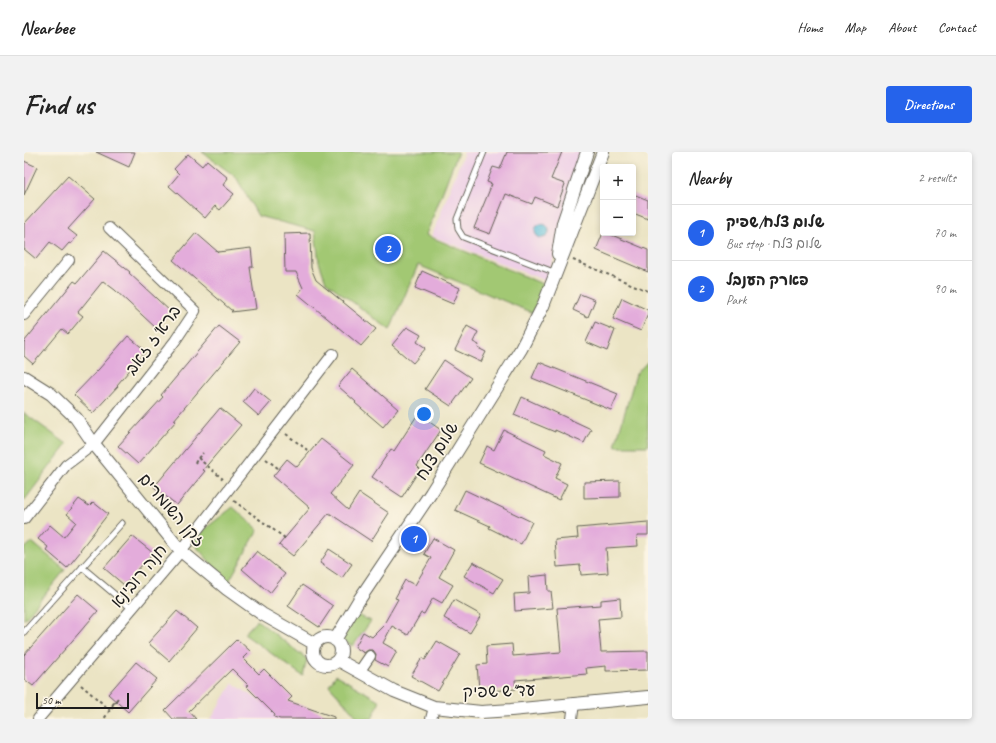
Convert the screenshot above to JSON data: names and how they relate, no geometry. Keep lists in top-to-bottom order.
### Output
{
  "streets": {
    "street": [
      "ברא\"ז זאב",
      "שלום צלח",
      "זקן השומרים",
      "חנה רובינא",
      "עד\"ש שפיק"
    ]
  },
  "crossings": [
    ["ברא\"ז זאב", "זקן השומרים"],
    ["שלום צלח", "זקן השומרים"],
    ["שלום צלח", "עד\"ש שפיק"],
    ["זקן השומרים", "חנה רובינא"],
    ["זקן השומרים", "עד\"ש שפיק"]
  ],
  "scale_bar": "50 m",
  "page": {
    "header": "Nearbee",
    "nav": [
      "Home",
      "Map",
      "About",
      "Contact"
    ],
    "buttons": "Directions",
    "title": "Find us",
    "heading": ["Nearby", "2 results"],
    "map_buttons": ["+", "−"],
    "list": [
      {
        "mark": "1",
        "name": "שלום צלח/שפיק",
        "note": "Bus stop · שלום צלח",
        "value": "70 m"
      },
      {
        "mark": "2",
        "name": "פארק הענבל",
        "note": "Park",
        "value": "90 m"
      }
    ],
    "pins": ["2", "1"],
    "scale": "50 m"
  }
}
